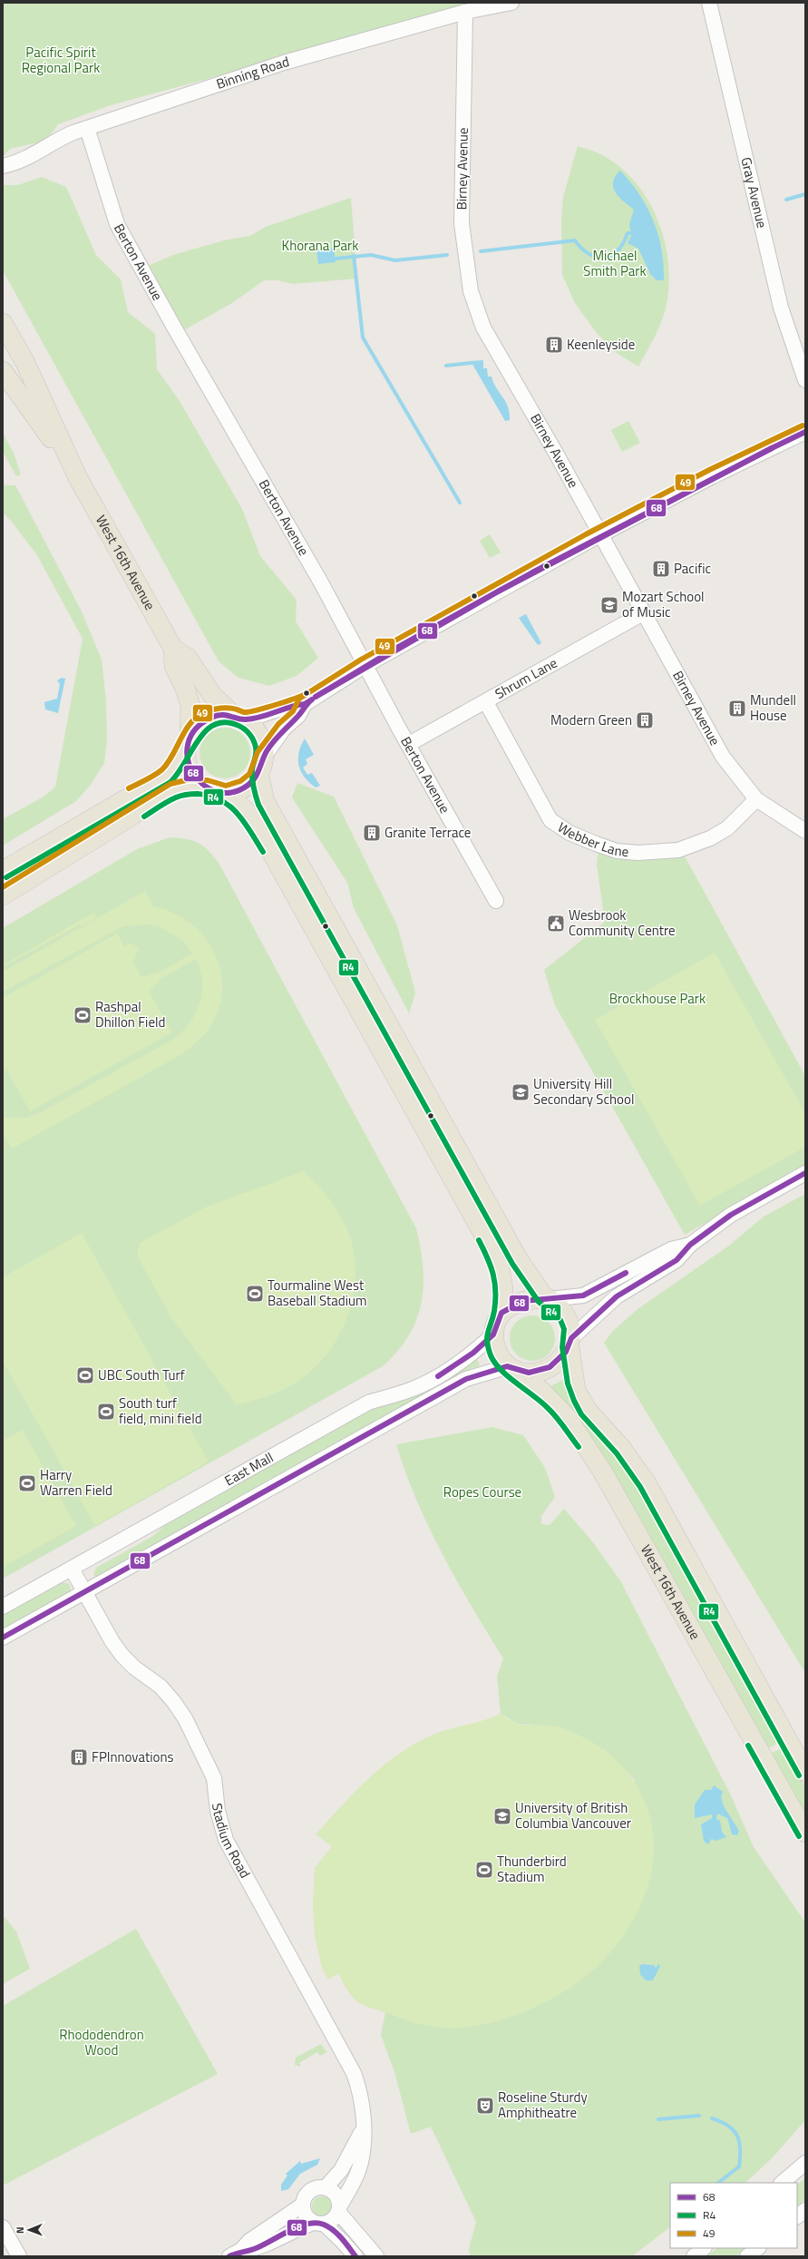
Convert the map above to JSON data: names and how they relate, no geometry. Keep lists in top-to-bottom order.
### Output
{
  "streets": {
    "main road": ["West 16th Avenue"],
    "street": [
      "Binning Road",
      "Birney Avenue",
      "Gray Avenue",
      "Berton Avenue",
      "Shrum Lane",
      "Webber Lane",
      "East Mall",
      "Stadium Road"
    ]
  },
  "crossings": [
    ["Binning Road", "Birney Avenue"],
    ["Binning Road", "Berton Avenue"],
    ["Birney Avenue", "Shrum Lane"],
    ["Birney Avenue", "Webber Lane"],
    ["Berton Avenue", "Shrum Lane"],
    ["West 16th Avenue", "East Mall"],
    ["Shrum Lane", "Webber Lane"],
    ["East Mall", "Stadium Road"]
  ],
  "parks": [
    "Pacific Spirit Regional Park",
    "Khorana Park",
    "Michael Smith Park",
    "Brockhouse Park",
    "Ropes Course",
    "Rhododendron Wood"
  ],
  "places": {
    "building": [
      "Keenleyside",
      "Pacific",
      "Mundell House",
      "Modern Green",
      "Granite Terrace",
      "FPInnovations"
    ],
    "school or university": ["Mozart School of Music", "University Hill Secondary School", "University of British Columbia Vancouver"],
    "public building": ["Wesbrook Community Centre"],
    "sports": [
      "Rashpal Dhillon Field",
      "Tourmaline West Baseball Stadium",
      "UBC South Turf",
      "South turf field, mini field",
      "Harry Warren Field",
      "Thunderbird Stadium"
    ],
    "theatre": ["Roseline Sturdy Amphitheatre"]
  },
  "lines": ["transit line 49", "transit line 68", "transit line R4"],
  "legend": ["68", "R4", "49"],
  "north": "left"
}
